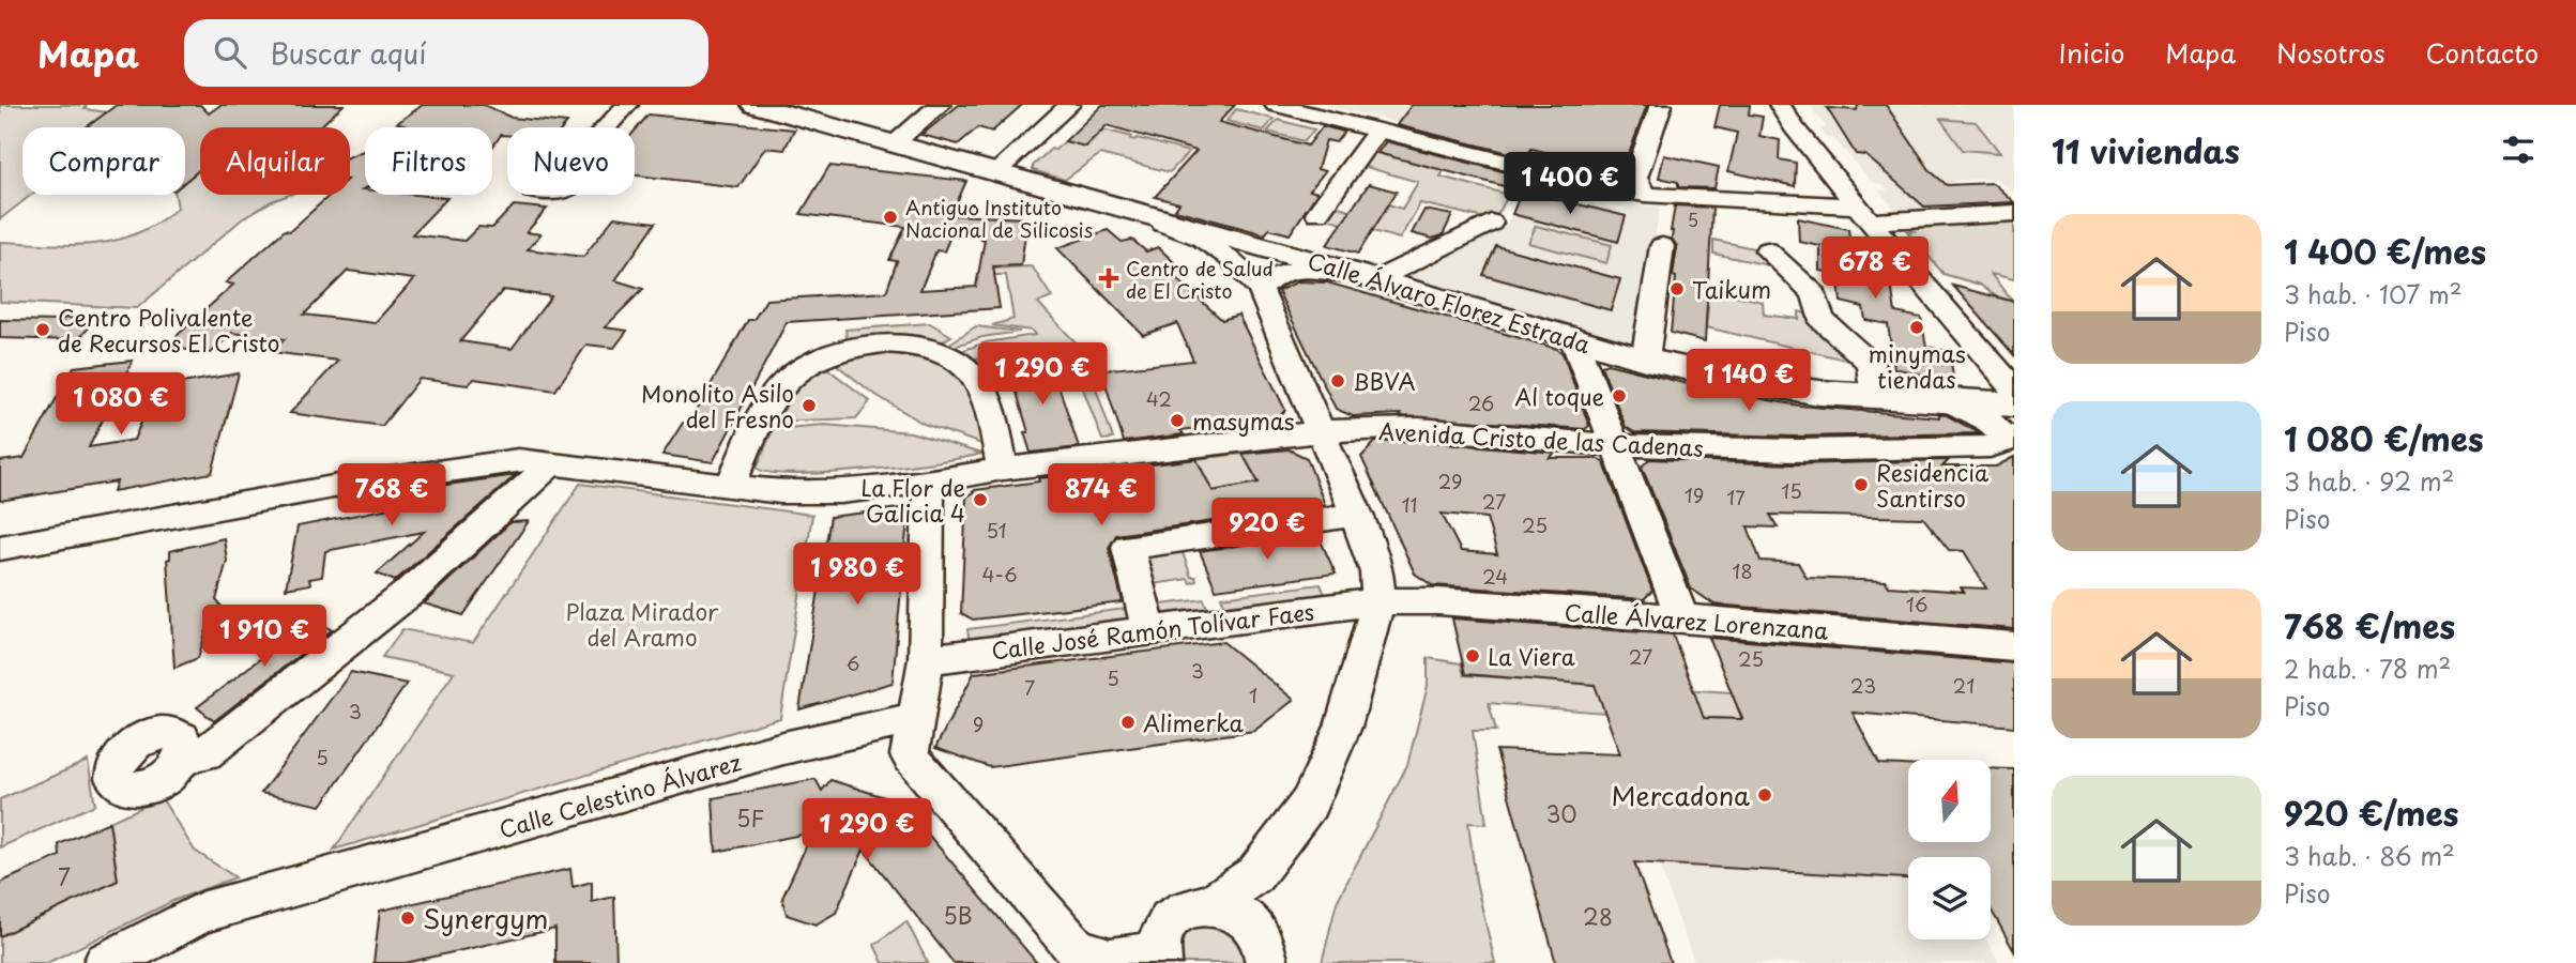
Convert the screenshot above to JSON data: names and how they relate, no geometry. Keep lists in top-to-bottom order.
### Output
{
  "streets": {
    "main road": ["Calle Álvaro Florez Estrada"],
    "street": [
      "Avenida Cristo de las Cadenas",
      "Calle Álvarez Lorenzana",
      "Calle José Ramón Tolívar Faes",
      "Calle Celestino Álvarez"
    ]
  },
  "crossings": [
    ["Calle Álvarez Lorenzana", "Calle José Ramón Tolívar Faes"]
  ],
  "parks": ["Plaza Mirador del Aramo"],
  "places": {
    "other": [
      "Antiguo Instituto Nacional de Silicosis",
      "Taikum",
      "minymas tiendas",
      "Centro Polivalente de Recursos El Cristo",
      "BBVA",
      "Al toque",
      "Monolito Asilo del Fresno",
      "masymas",
      "Residencia Santirso",
      "La Flor de Galicia 4",
      "La Viera",
      "Alimerka",
      "Mercadona",
      "Synergym"
    ],
    "health": ["Centro de Salud de El Cristo"]
  },
  "house_numbers": [
    "5",
    "42",
    "26",
    "29",
    "15",
    "19",
    "17",
    "27",
    "11",
    "25",
    "51",
    "18",
    "4-6",
    "24",
    "16",
    "27",
    "25",
    "6",
    "3",
    "5",
    "23",
    "21",
    "7",
    "1",
    "3",
    "9",
    "5",
    "30",
    "5F",
    "7",
    "5B",
    "28"
  ],
  "north": "top",
  "page": {
    "header": "Mapa",
    "search": "Buscar aquí",
    "nav": [
      "Inicio",
      "Mapa",
      "Nosotros",
      "Contacto"
    ],
    "heading": "11 viviendas",
    "chip": [
      "Comprar",
      "Alquilar",
      "Filtros",
      "Nuevo"
    ],
    "price": [
      "1 400 €",
      "678 €",
      "1 290 €",
      "1 140 €",
      "1 080 €",
      "768 €",
      "874 €",
      "920 €",
      "1 980 €",
      "1 910 €",
      "1 290 €"
    ],
    "list": [
      {
        "name": "1 400 €/mes",
        "note": "3 hab. · 107 m² · Piso"
      },
      {
        "name": "1 080 €/mes",
        "note": "3 hab. · 92 m² · Piso"
      },
      {
        "name": "768 €/mes",
        "note": "2 hab. · 78 m² · Piso"
      },
      {
        "name": "920 €/mes",
        "note": "3 hab. · 86 m² · Piso"
      }
    ]
  }
}
